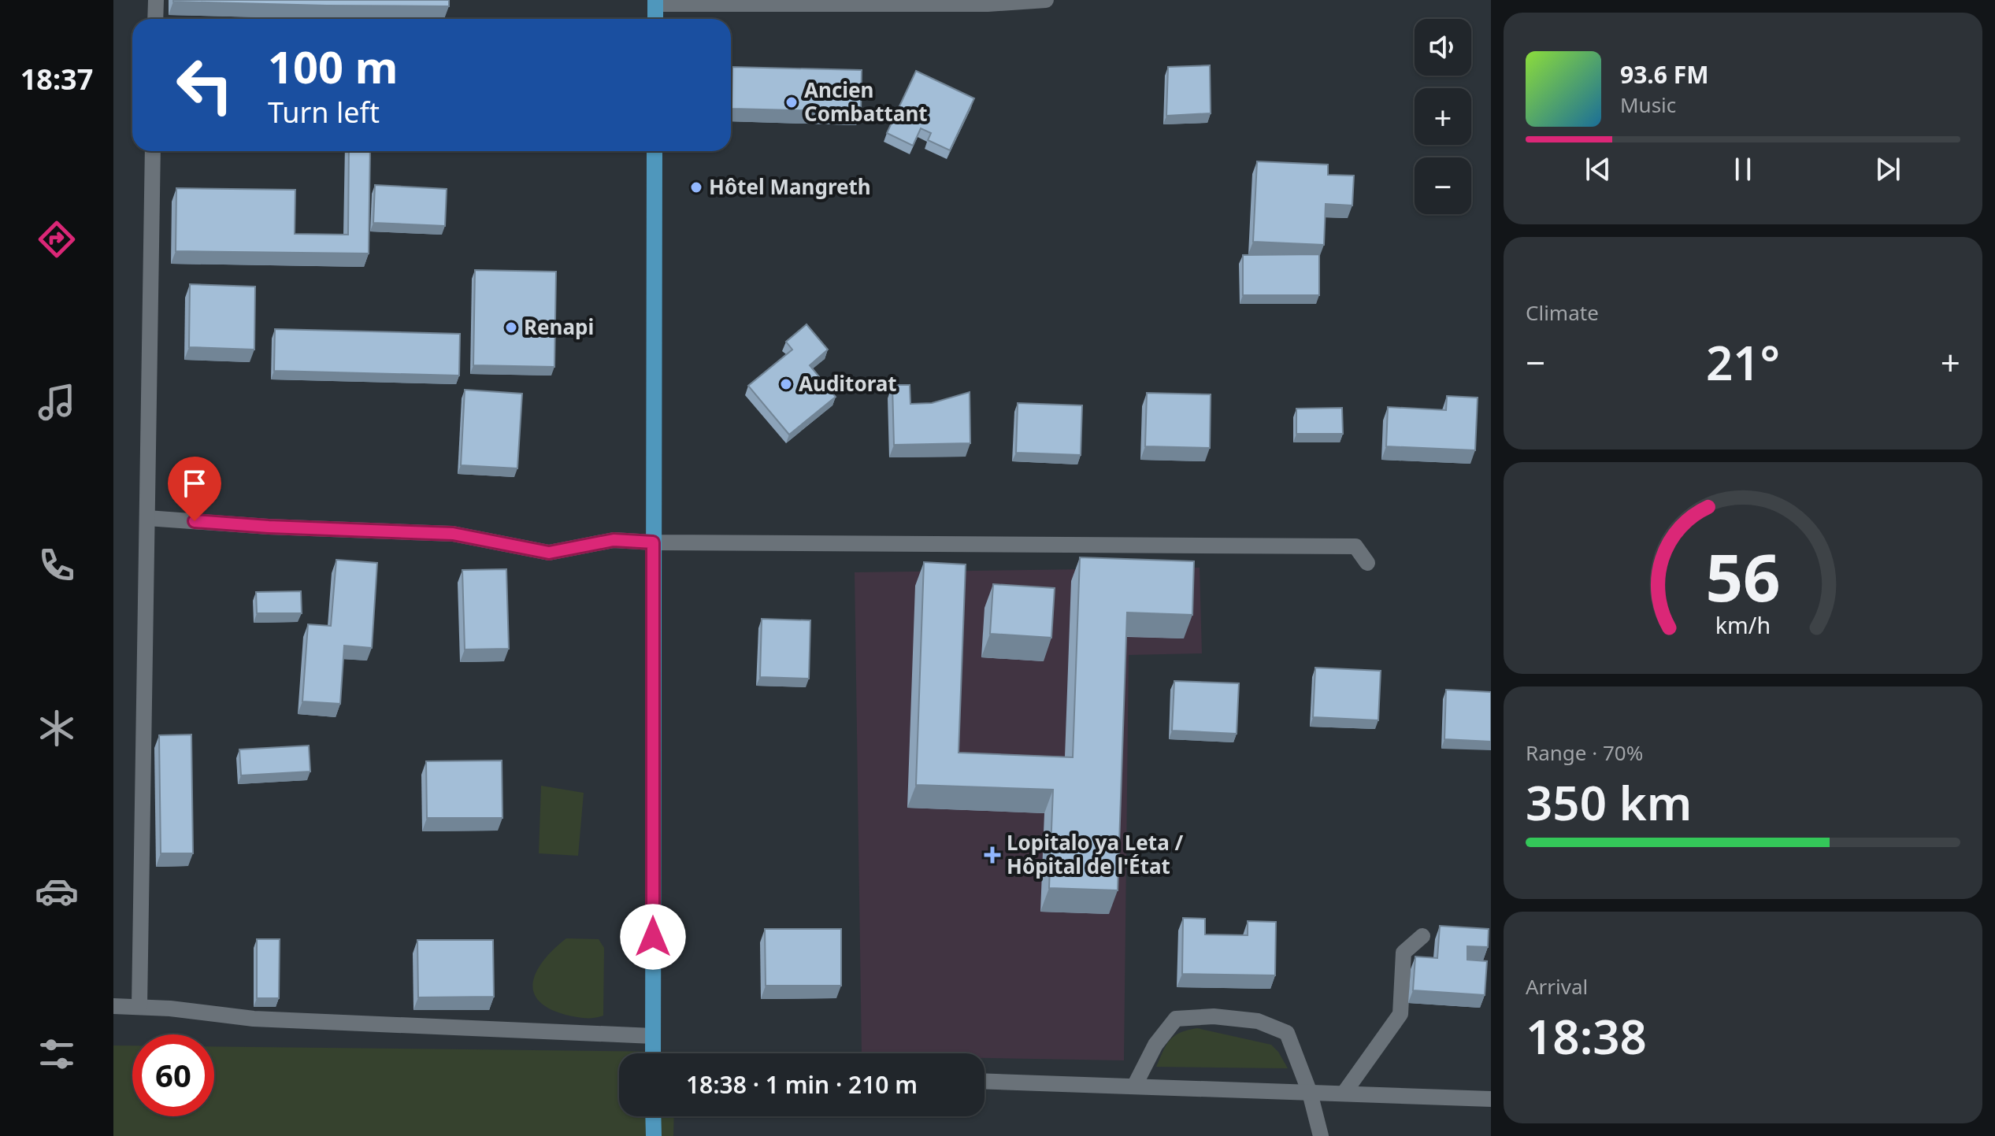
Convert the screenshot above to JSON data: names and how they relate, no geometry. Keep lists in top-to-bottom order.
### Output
{
  "places": {
    "other": [
      "Ancien Combattant",
      "Hôtel Mangreth",
      "Renapi",
      "Auditorat"
    ],
    "health": ["Lopitalo ya Leta / Hôpital de l'État"]
  },
  "page": {
    "tabs": "18:37",
    "map_buttons": ["+", "−"],
    "turn": ["100 m", "Turn left"],
    "song": ["93.6 FM", "Music"],
    "tile": [
      "Climate",
      ["Range · 70%", "350 km"],
      ["Arrival", "18:38"]
    ],
    "heat": ["−", "21°", "+"],
    "limit": "60",
    "trip": "18:38 · 1 min · 210 m",
    "gauge": ["56", "km/h"]
  }
}
